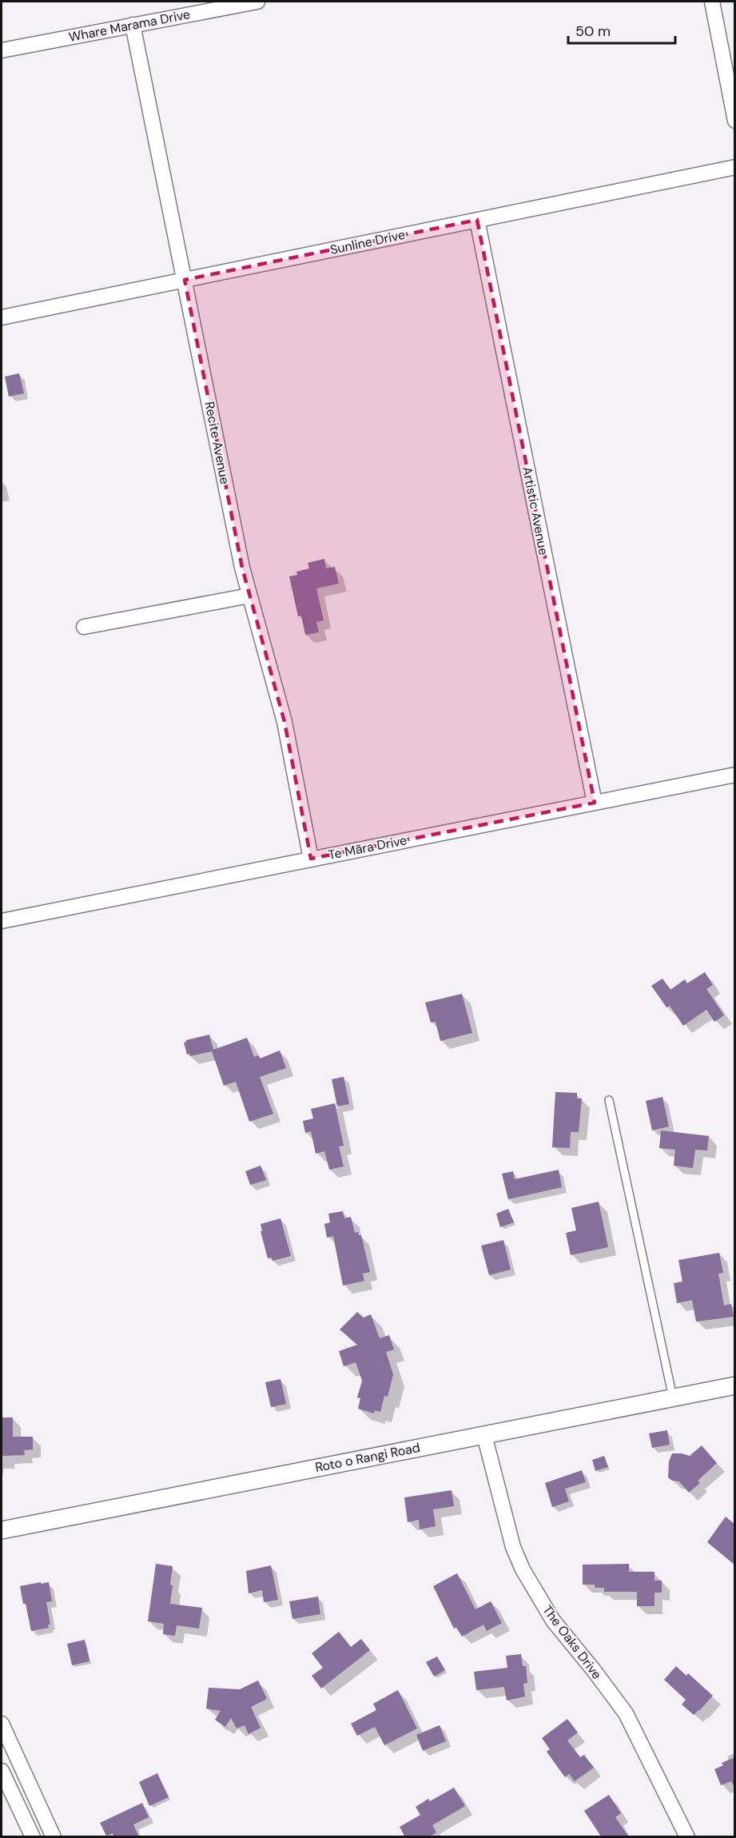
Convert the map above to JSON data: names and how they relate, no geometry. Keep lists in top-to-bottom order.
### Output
{
  "streets": {
    "street": [
      "Whare Marama Drive",
      "Sunline Drive",
      "Recite Avenue",
      "Artistic Avenue",
      "Te Māra Drive",
      "Roto o Rangi Road",
      "The Oaks Drive"
    ]
  },
  "crossings": [
    ["Whare Marama Drive", "Recite Avenue"],
    ["Sunline Drive", "Recite Avenue"],
    ["Sunline Drive", "Artistic Avenue"],
    ["Recite Avenue", "Te Māra Drive"],
    ["Artistic Avenue", "Te Māra Drive"],
    ["Roto o Rangi Road", "The Oaks Drive"]
  ],
  "scale_bar": "50 m"
}
